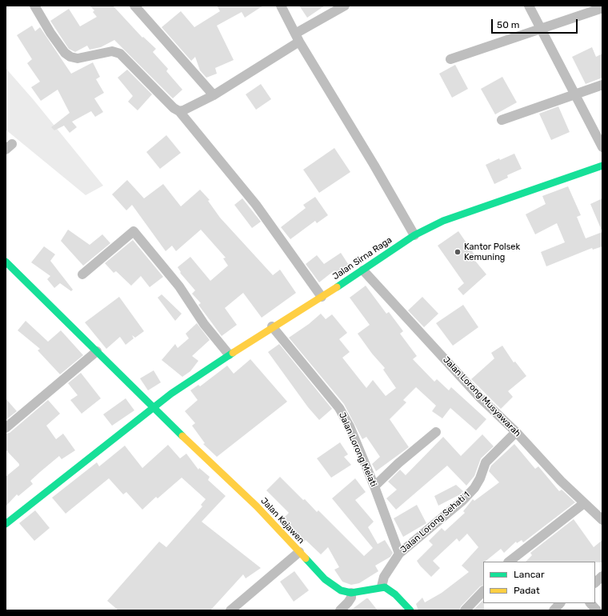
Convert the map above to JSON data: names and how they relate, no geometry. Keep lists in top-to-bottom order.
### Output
{
  "streets": {
    "street": [
      "Jalan Sirna Raga",
      "Jalan Lorong Musyawarah",
      "Jalan Lorong Melati",
      "Jalan Kejawen",
      "Jalan Lorong Sehati 1"
    ]
  },
  "crossings": [
    ["Jalan Sirna Raga", "Jalan Lorong Musyawarah"],
    ["Jalan Sirna Raga", "Jalan Lorong Melati"],
    ["Jalan Sirna Raga", "Jalan Kejawen"],
    ["Jalan Lorong Musyawarah", "Jalan Lorong Sehati 1"],
    ["Jalan Lorong Melati", "Jalan Lorong Sehati 1"]
  ],
  "places": ["Kantor Polsek Kemuning"],
  "legend": ["Lancar", "Padat"],
  "scale_bar": "50 m"
}
